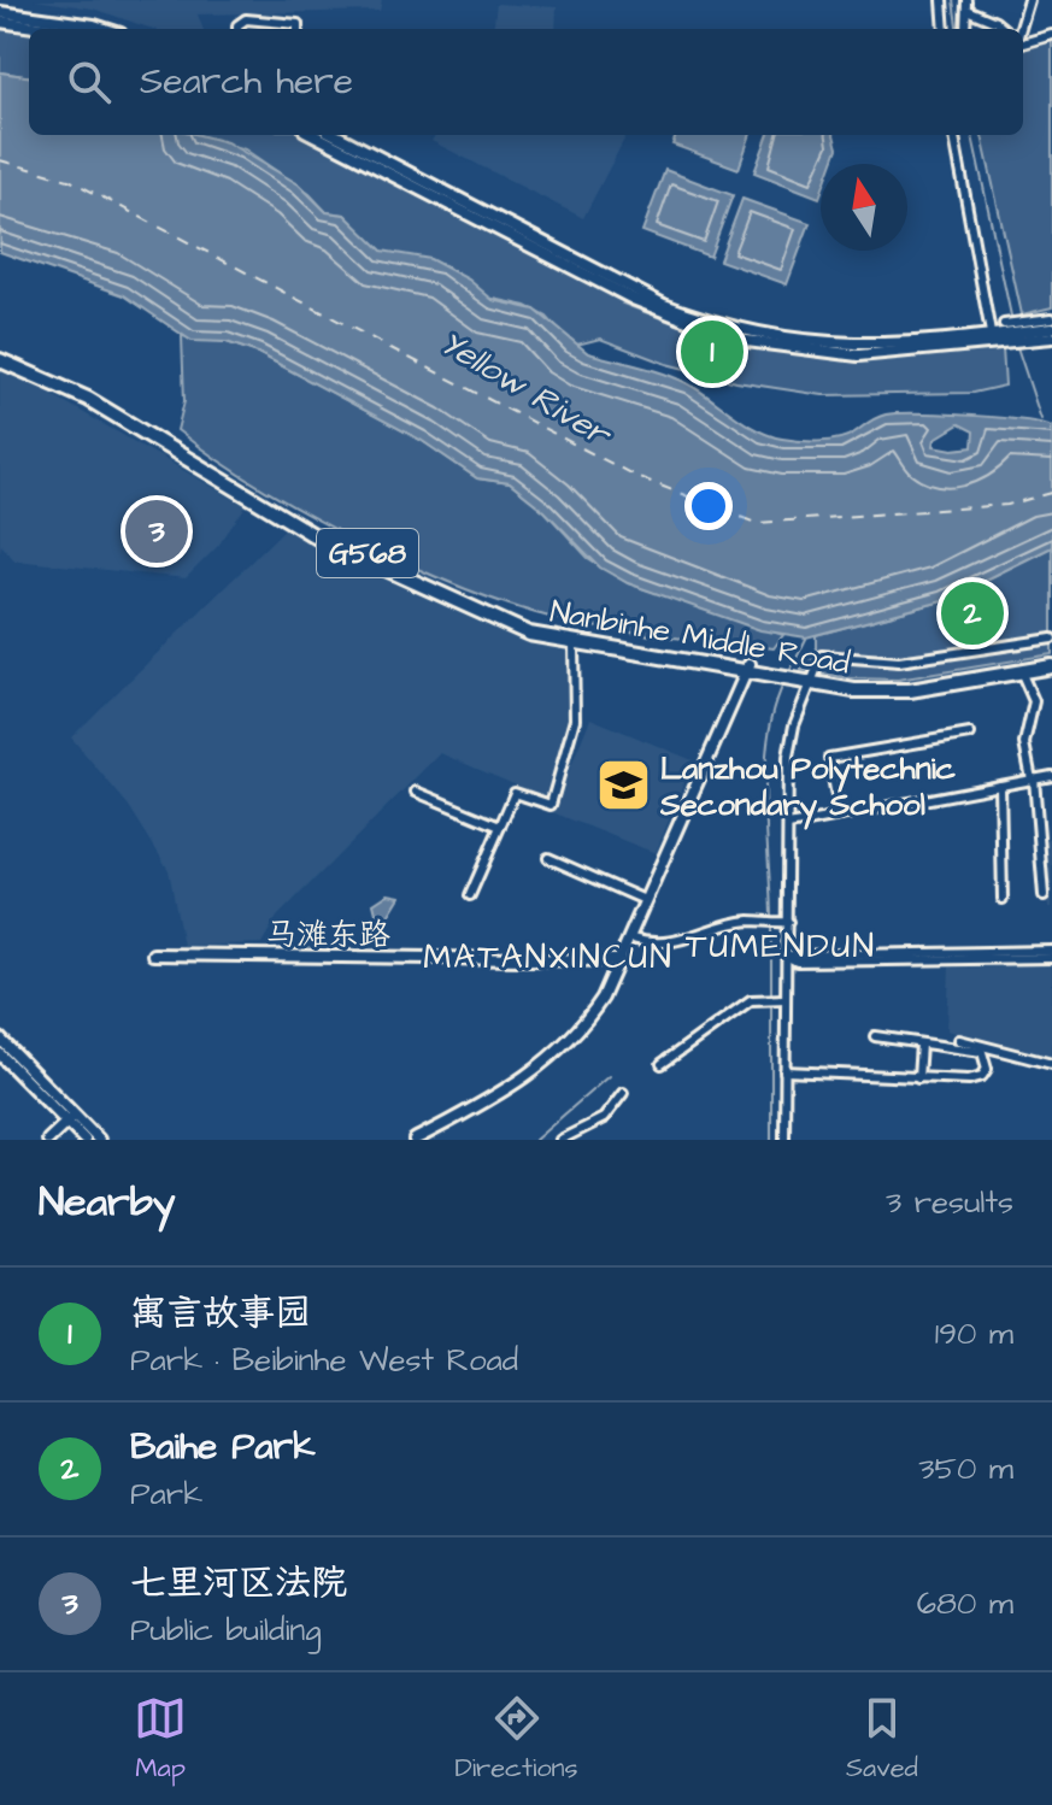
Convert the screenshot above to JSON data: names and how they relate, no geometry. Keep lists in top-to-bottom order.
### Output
{
  "streets": {
    "highway": ["G568", "Nanbinhe Middle Road"],
    "main road": ["马滩东路"]
  },
  "districts": ["TUMENDUN", "MATANXINCUN"],
  "water": ["Yellow River"],
  "places": {
    "school or university": ["Lanzhou Polytechnic Secondary School"]
  },
  "north": "top",
  "page": {
    "search": "Search here",
    "pins": ["1", "3", "2"],
    "heading": ["Nearby", "3 results"],
    "list": [
      {
        "mark": "1",
        "name": "寓言故事园",
        "note": "Park · Beibinhe West Road",
        "value": "190 m"
      },
      {
        "mark": "2",
        "name": "Baihe Park",
        "note": "Park",
        "value": "350 m"
      },
      {
        "mark": "3",
        "name": "七里河区法院",
        "note": "Public building",
        "value": "680 m"
      }
    ],
    "nav": ["Map", "Directions", "Saved"]
  }
}
